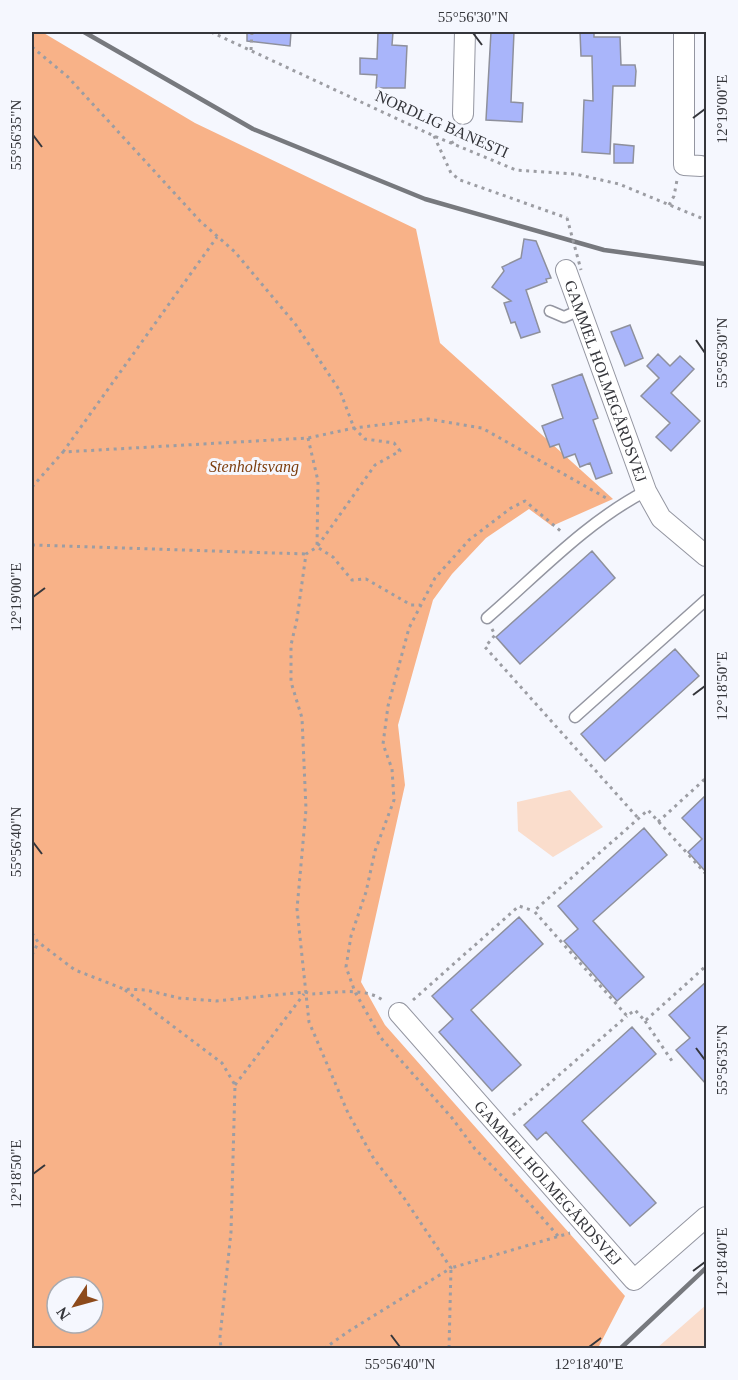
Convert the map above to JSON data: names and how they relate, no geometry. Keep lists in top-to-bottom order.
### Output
{
  "streets": {
    "street": ["GAMMEL HOLMEGÅRDSVEJ"],
    "path": ["NORDLIG BANESTI"]
  },
  "parks": ["Stenholtsvang"],
  "north": "bottom left",
  "coordinates": [
    "55°56'30\"N",
    "12°19'00\"E",
    "55°56'35\"N",
    "12°18'50\"E",
    "55°56'40\"N",
    "12°18'40\"E"
  ]
}
